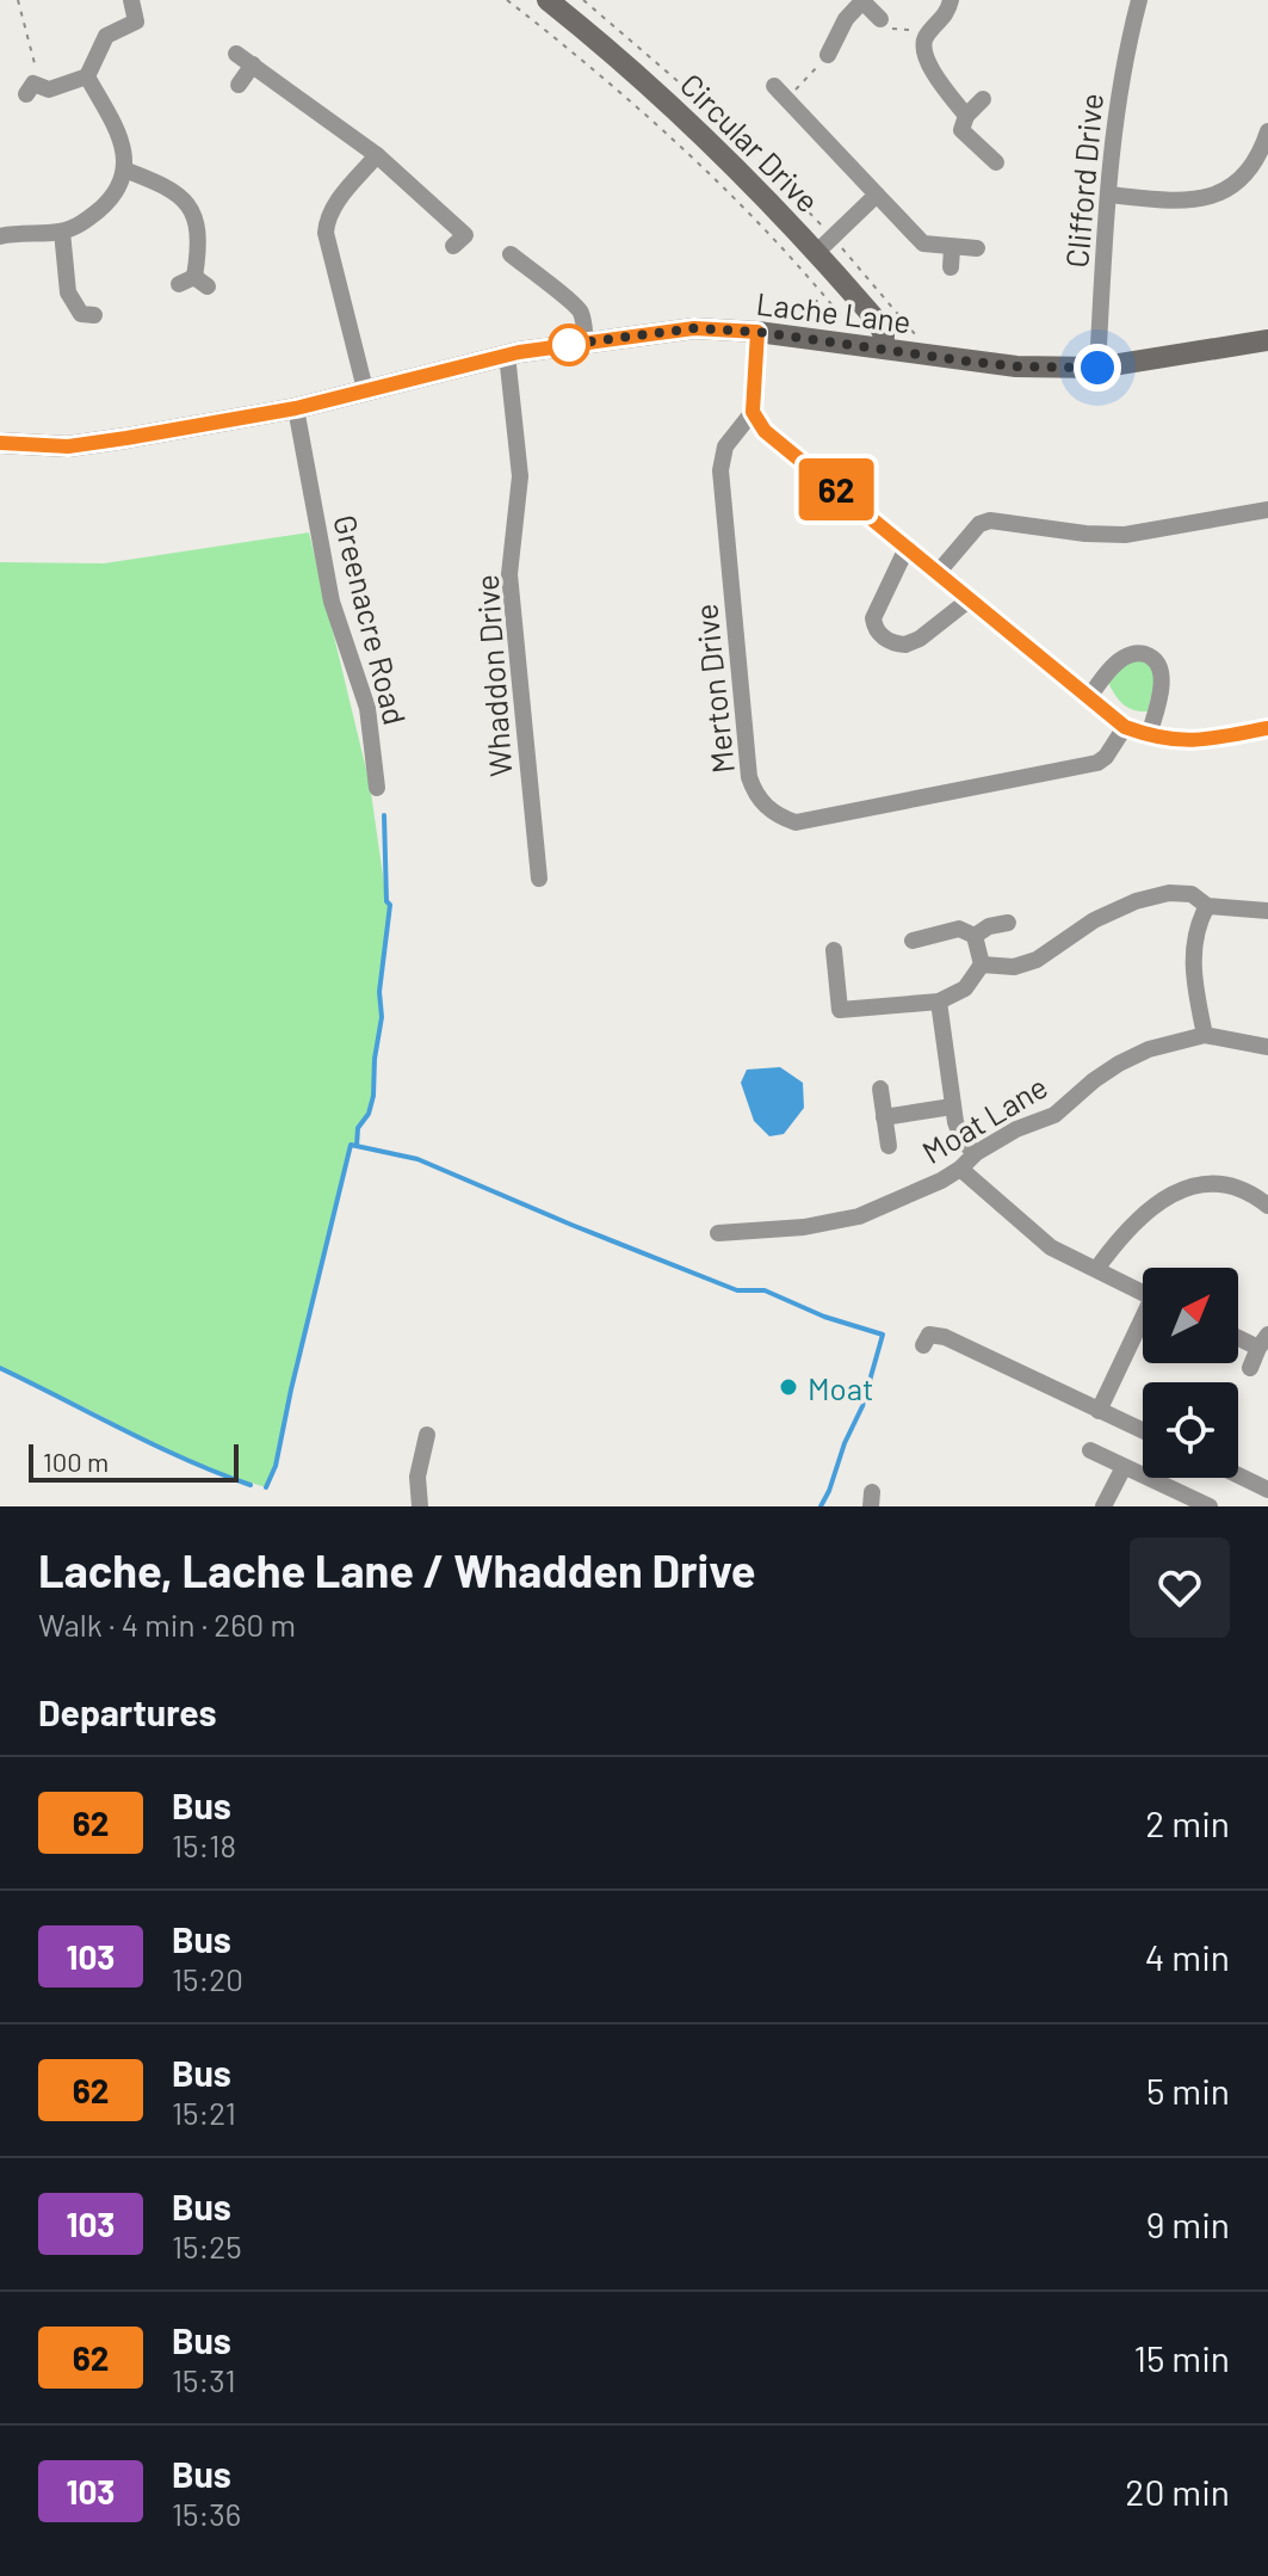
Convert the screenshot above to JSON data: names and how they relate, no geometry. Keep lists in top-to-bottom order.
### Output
{
  "streets": {
    "street": [
      "Circular Drive",
      "Clifford Drive",
      "Lache Lane",
      "Greenacre Road",
      "Whaddon Drive",
      "Merton Drive",
      "Moat Lane"
    ]
  },
  "crossings": [
    ["Circular Drive", "Lache Lane"],
    ["Clifford Drive", "Lache Lane"],
    ["Lache Lane", "Greenacre Road"],
    ["Lache Lane", "Whaddon Drive"]
  ],
  "places": ["Moat"],
  "lines": ["bus line 62"],
  "scale_bar": "100 m",
  "north": "top right",
  "page": {
    "on_map": "62",
    "scale": "100 m",
    "heading": [
      ["Lache, Lache Lane / Whadden Drive", "Walk · 4 min · 260 m"],
      "Departures"
    ],
    "list": [
      {
        "mark": "62",
        "name": "Bus",
        "note": "15:18",
        "value": "2 min"
      },
      {
        "mark": "103",
        "name": "Bus",
        "note": "15:20",
        "value": "4 min"
      },
      {
        "mark": "62",
        "name": "Bus",
        "note": "15:21",
        "value": "5 min"
      },
      {
        "mark": "103",
        "name": "Bus",
        "note": "15:25",
        "value": "9 min"
      },
      {
        "mark": "62",
        "name": "Bus",
        "note": "15:31",
        "value": "15 min"
      },
      {
        "mark": "103",
        "name": "Bus",
        "note": "15:36",
        "value": "20 min"
      }
    ]
  }
}
